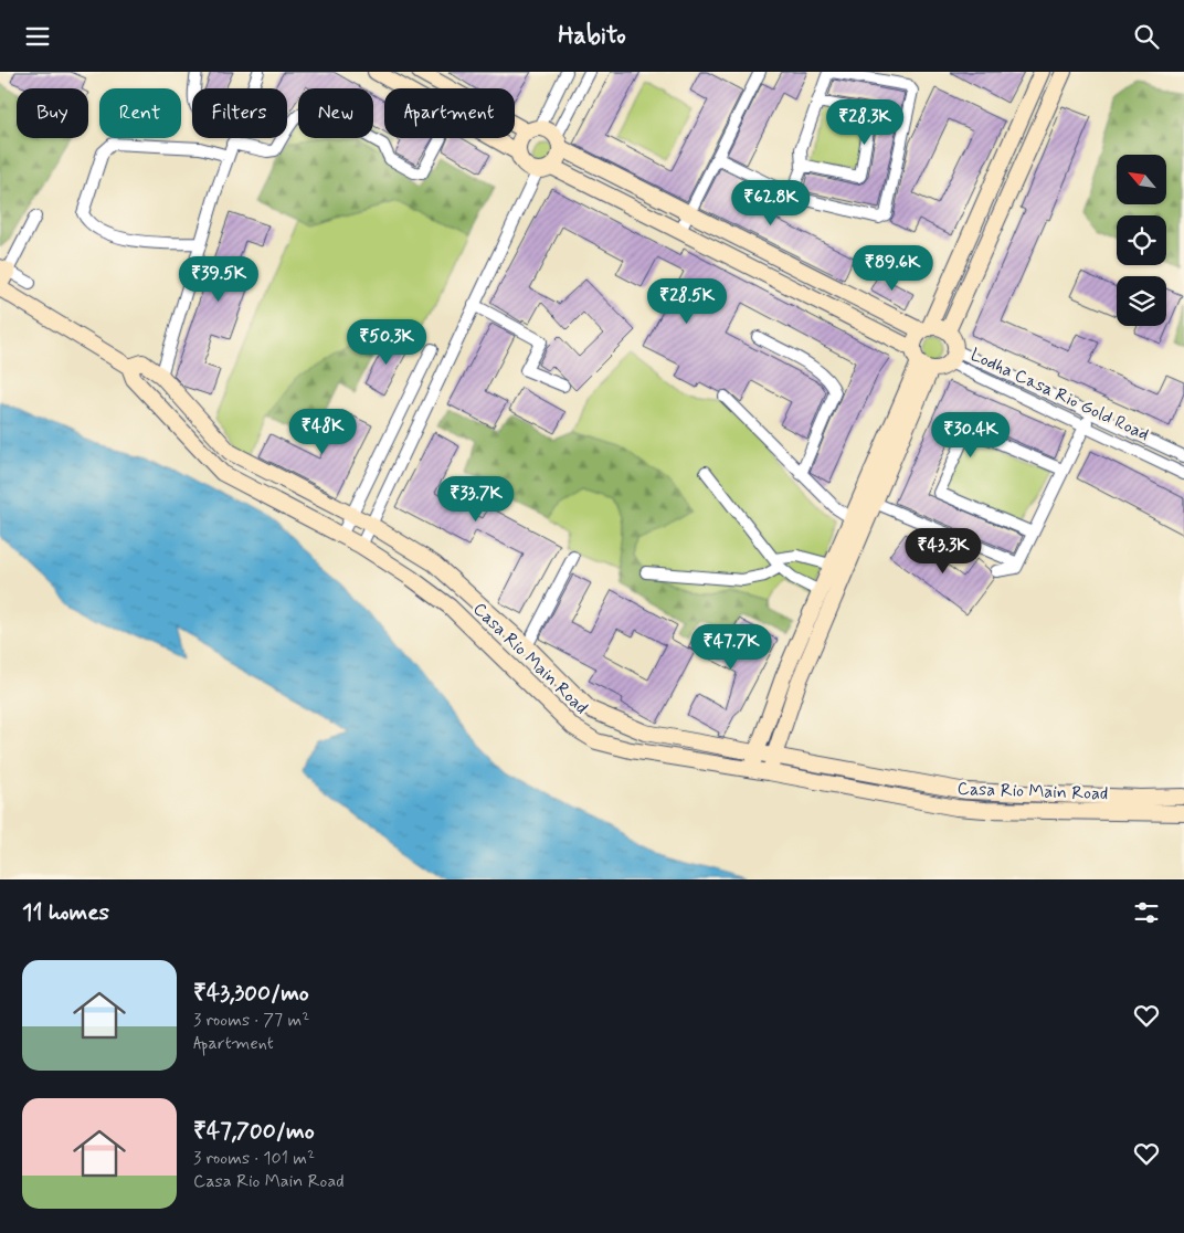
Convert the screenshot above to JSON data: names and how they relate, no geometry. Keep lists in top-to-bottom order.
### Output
{
  "streets": {
    "street": ["Lodha Casa Rio Gold Road", "Casa Rio Main Road"]
  },
  "north": "top left",
  "page": {
    "header": "Habito",
    "chip": [
      "Buy",
      "Rent",
      "Filters",
      "New",
      "Apartment"
    ],
    "price": [
      "₹28.3K",
      "₹62.8K",
      "₹89.6K",
      "₹39.5K",
      "₹28.5K",
      "₹50.3K",
      "₹48K",
      "₹30.4K",
      "₹33.7K",
      "₹43.3K",
      "₹47.7K"
    ],
    "heading": "11 homes",
    "list": [
      {
        "name": "₹43,300/mo",
        "note": "3 rooms · 77 m² · Apartment"
      },
      {
        "name": "₹47,700/mo",
        "note": "3 rooms · 101 m² · Casa Rio Main Road"
      }
    ]
  }
}
